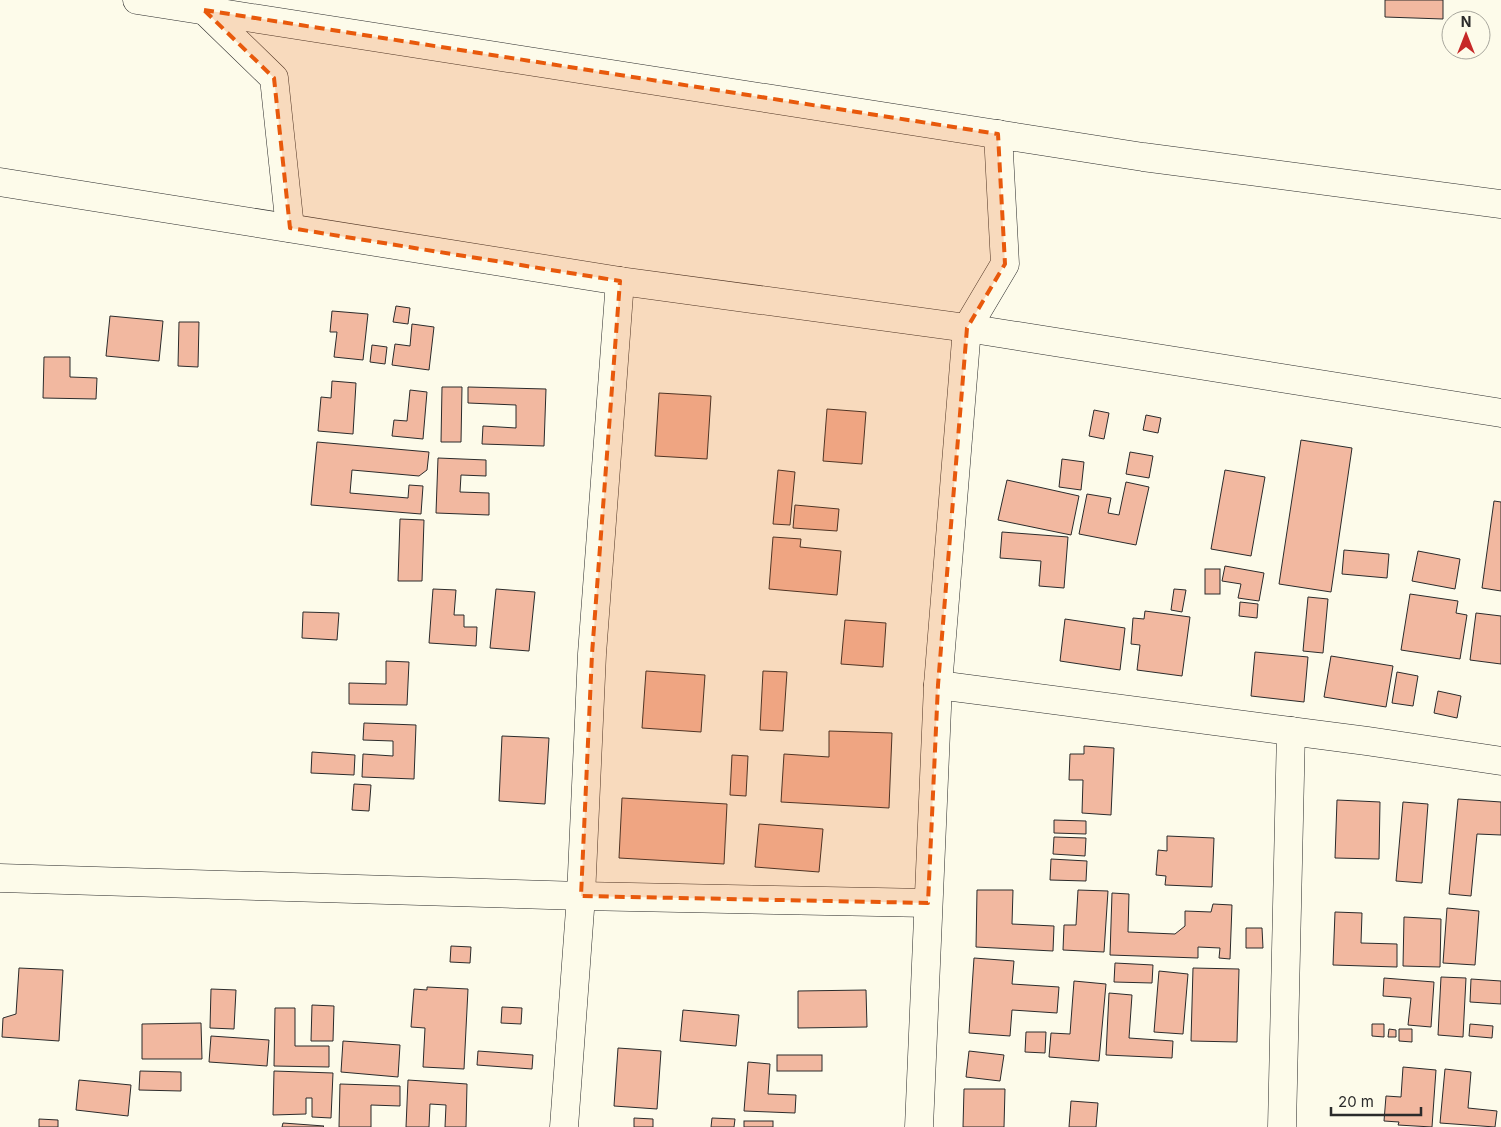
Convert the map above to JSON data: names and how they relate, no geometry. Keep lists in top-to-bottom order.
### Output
{
  "scale_bar": "20 m",
  "north": "top"
}
